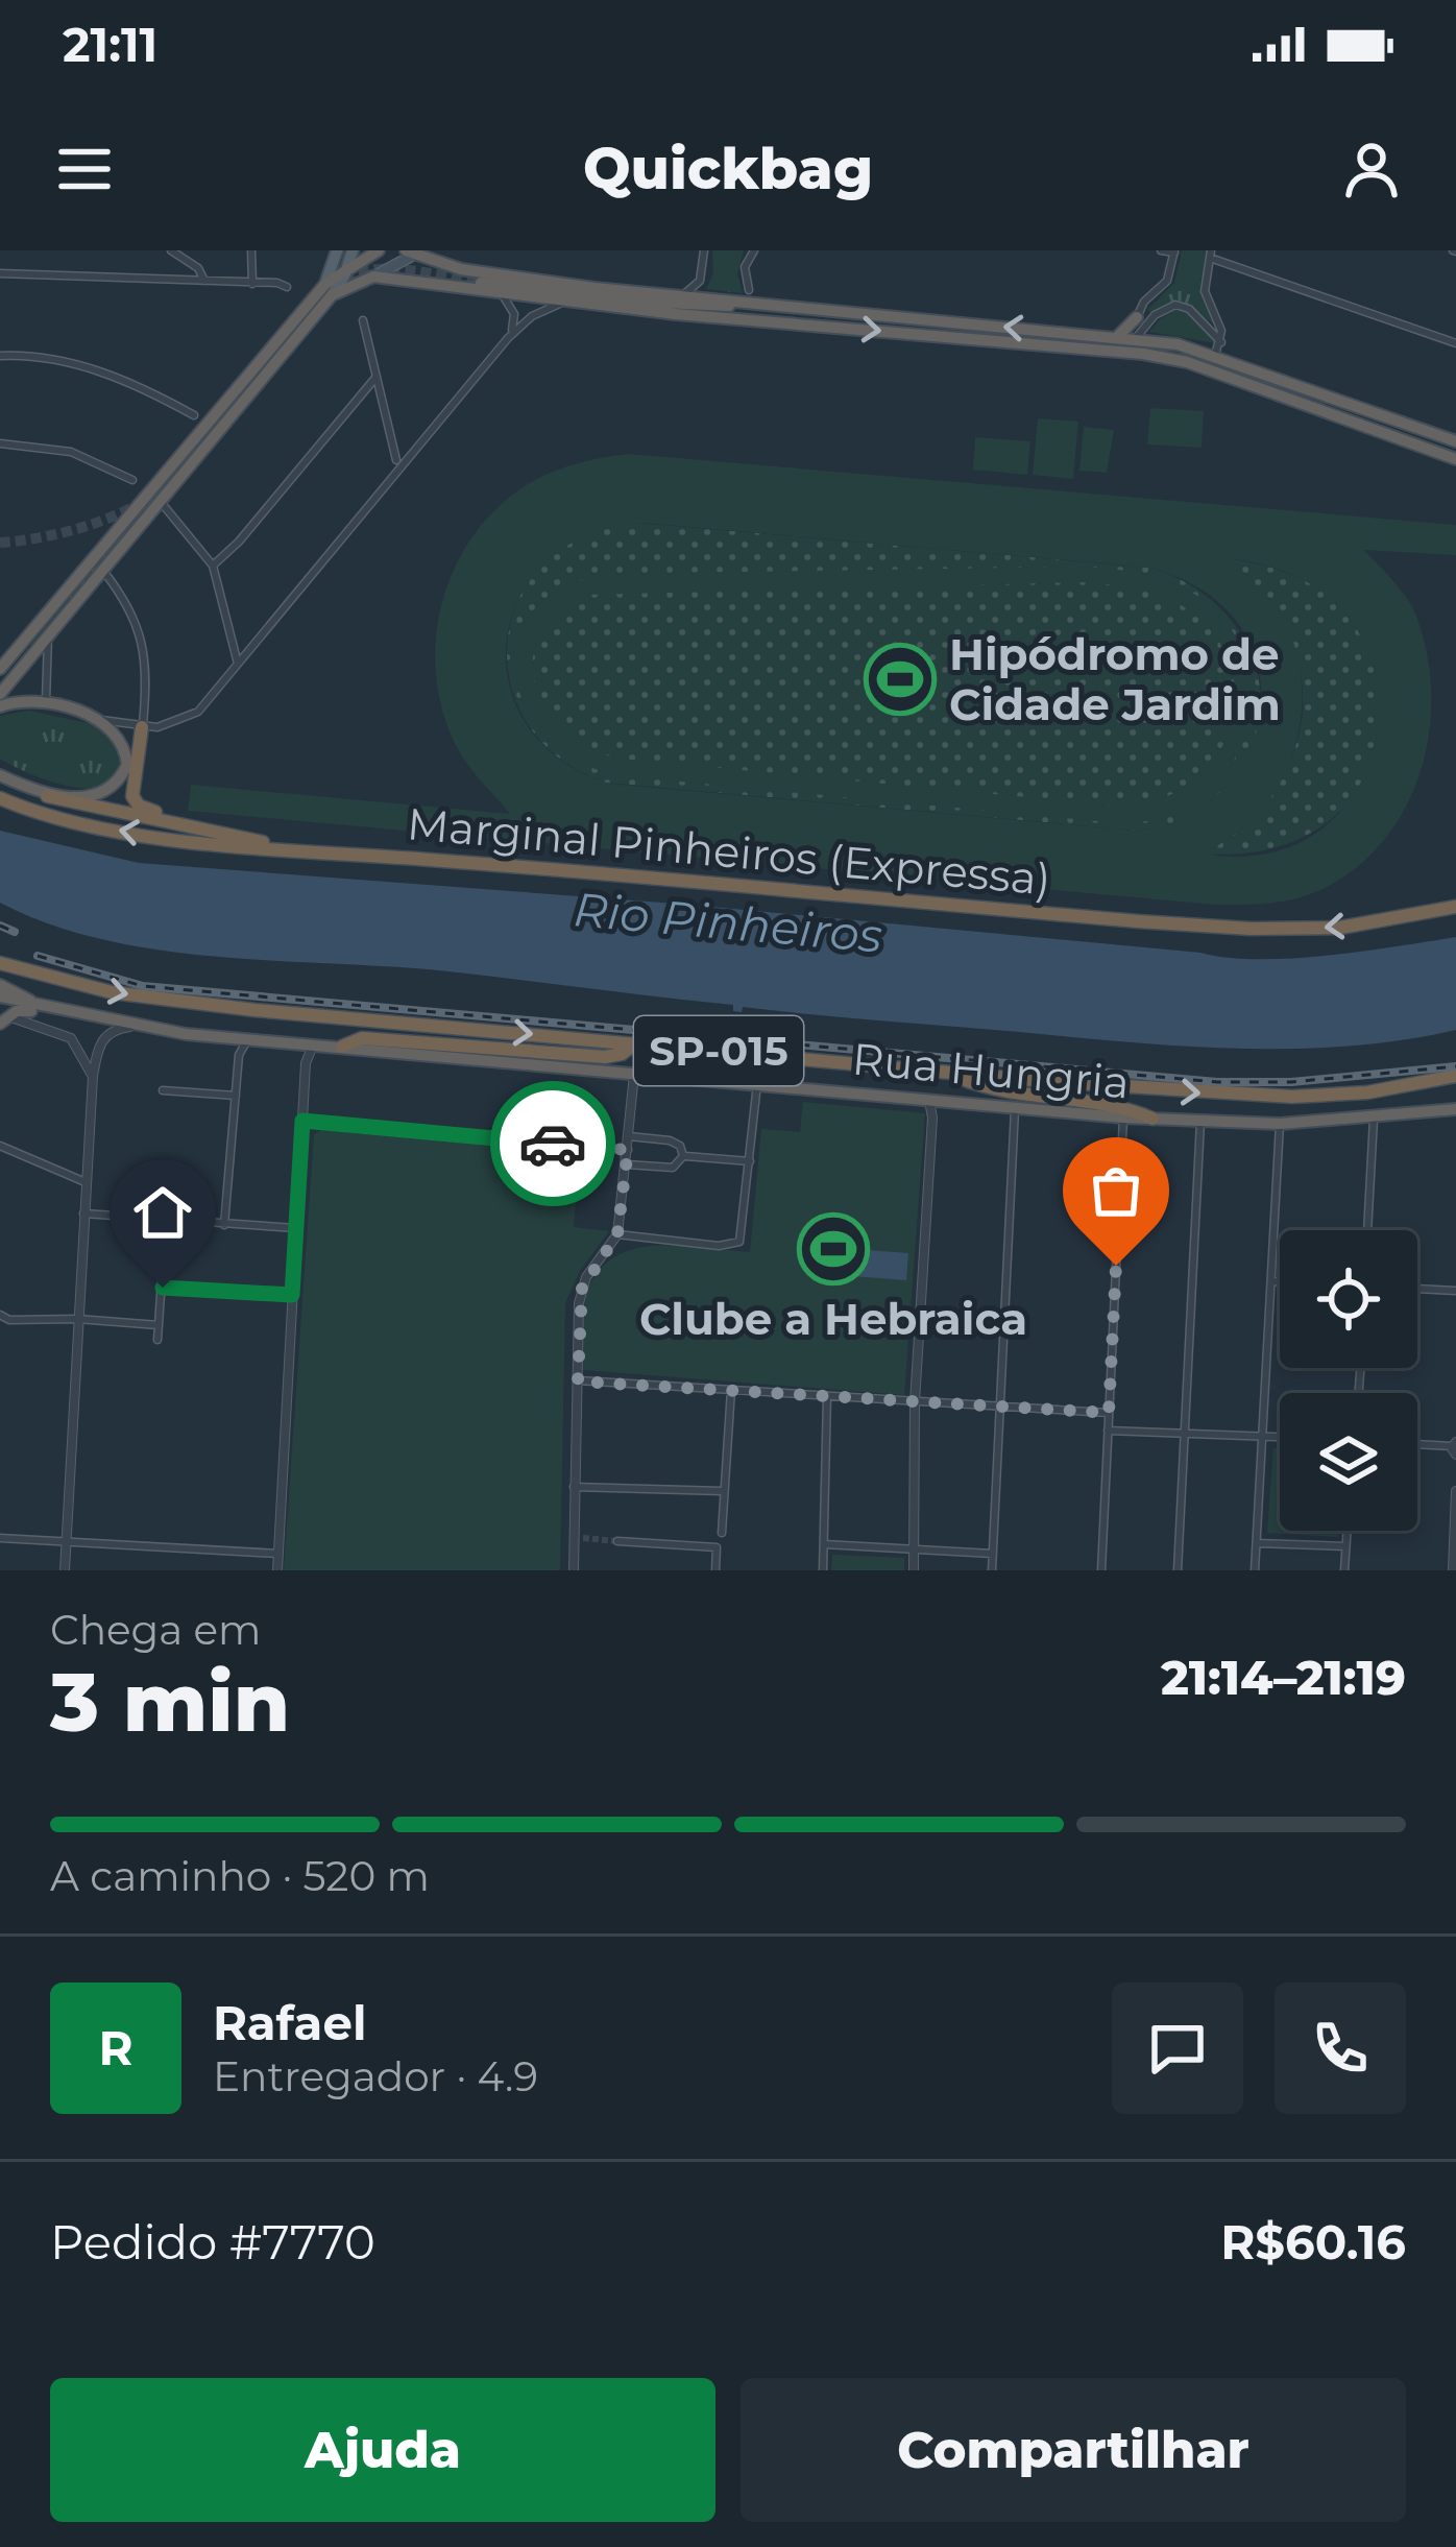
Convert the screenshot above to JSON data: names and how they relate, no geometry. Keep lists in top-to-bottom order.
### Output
{
  "streets": {
    "highway": ["Marginal Pinheiros (Expressa)", "SP-015", "Rua Hungria"]
  },
  "one_way": ["Marginal Pinheiros (Expressa)"],
  "water": ["Rio Pinheiros"],
  "places": {
    "sports": ["Hipódromo de Cidade Jardim", "Clube a Hebraica"]
  },
  "page": {
    "status": "21:11",
    "header": "Quickbag",
    "heading": ["3 min", "Chega em", "21:14–21:19"],
    "panel": [
      "Rafael",
      "Entregador · 4.9",
      "Pedido #7770",
      "R$60.16"
    ],
    "bar": "A caminho · 520 m",
    "round": "R",
    "buttons": ["Ajuda", "Compartilhar"]
  }
}
